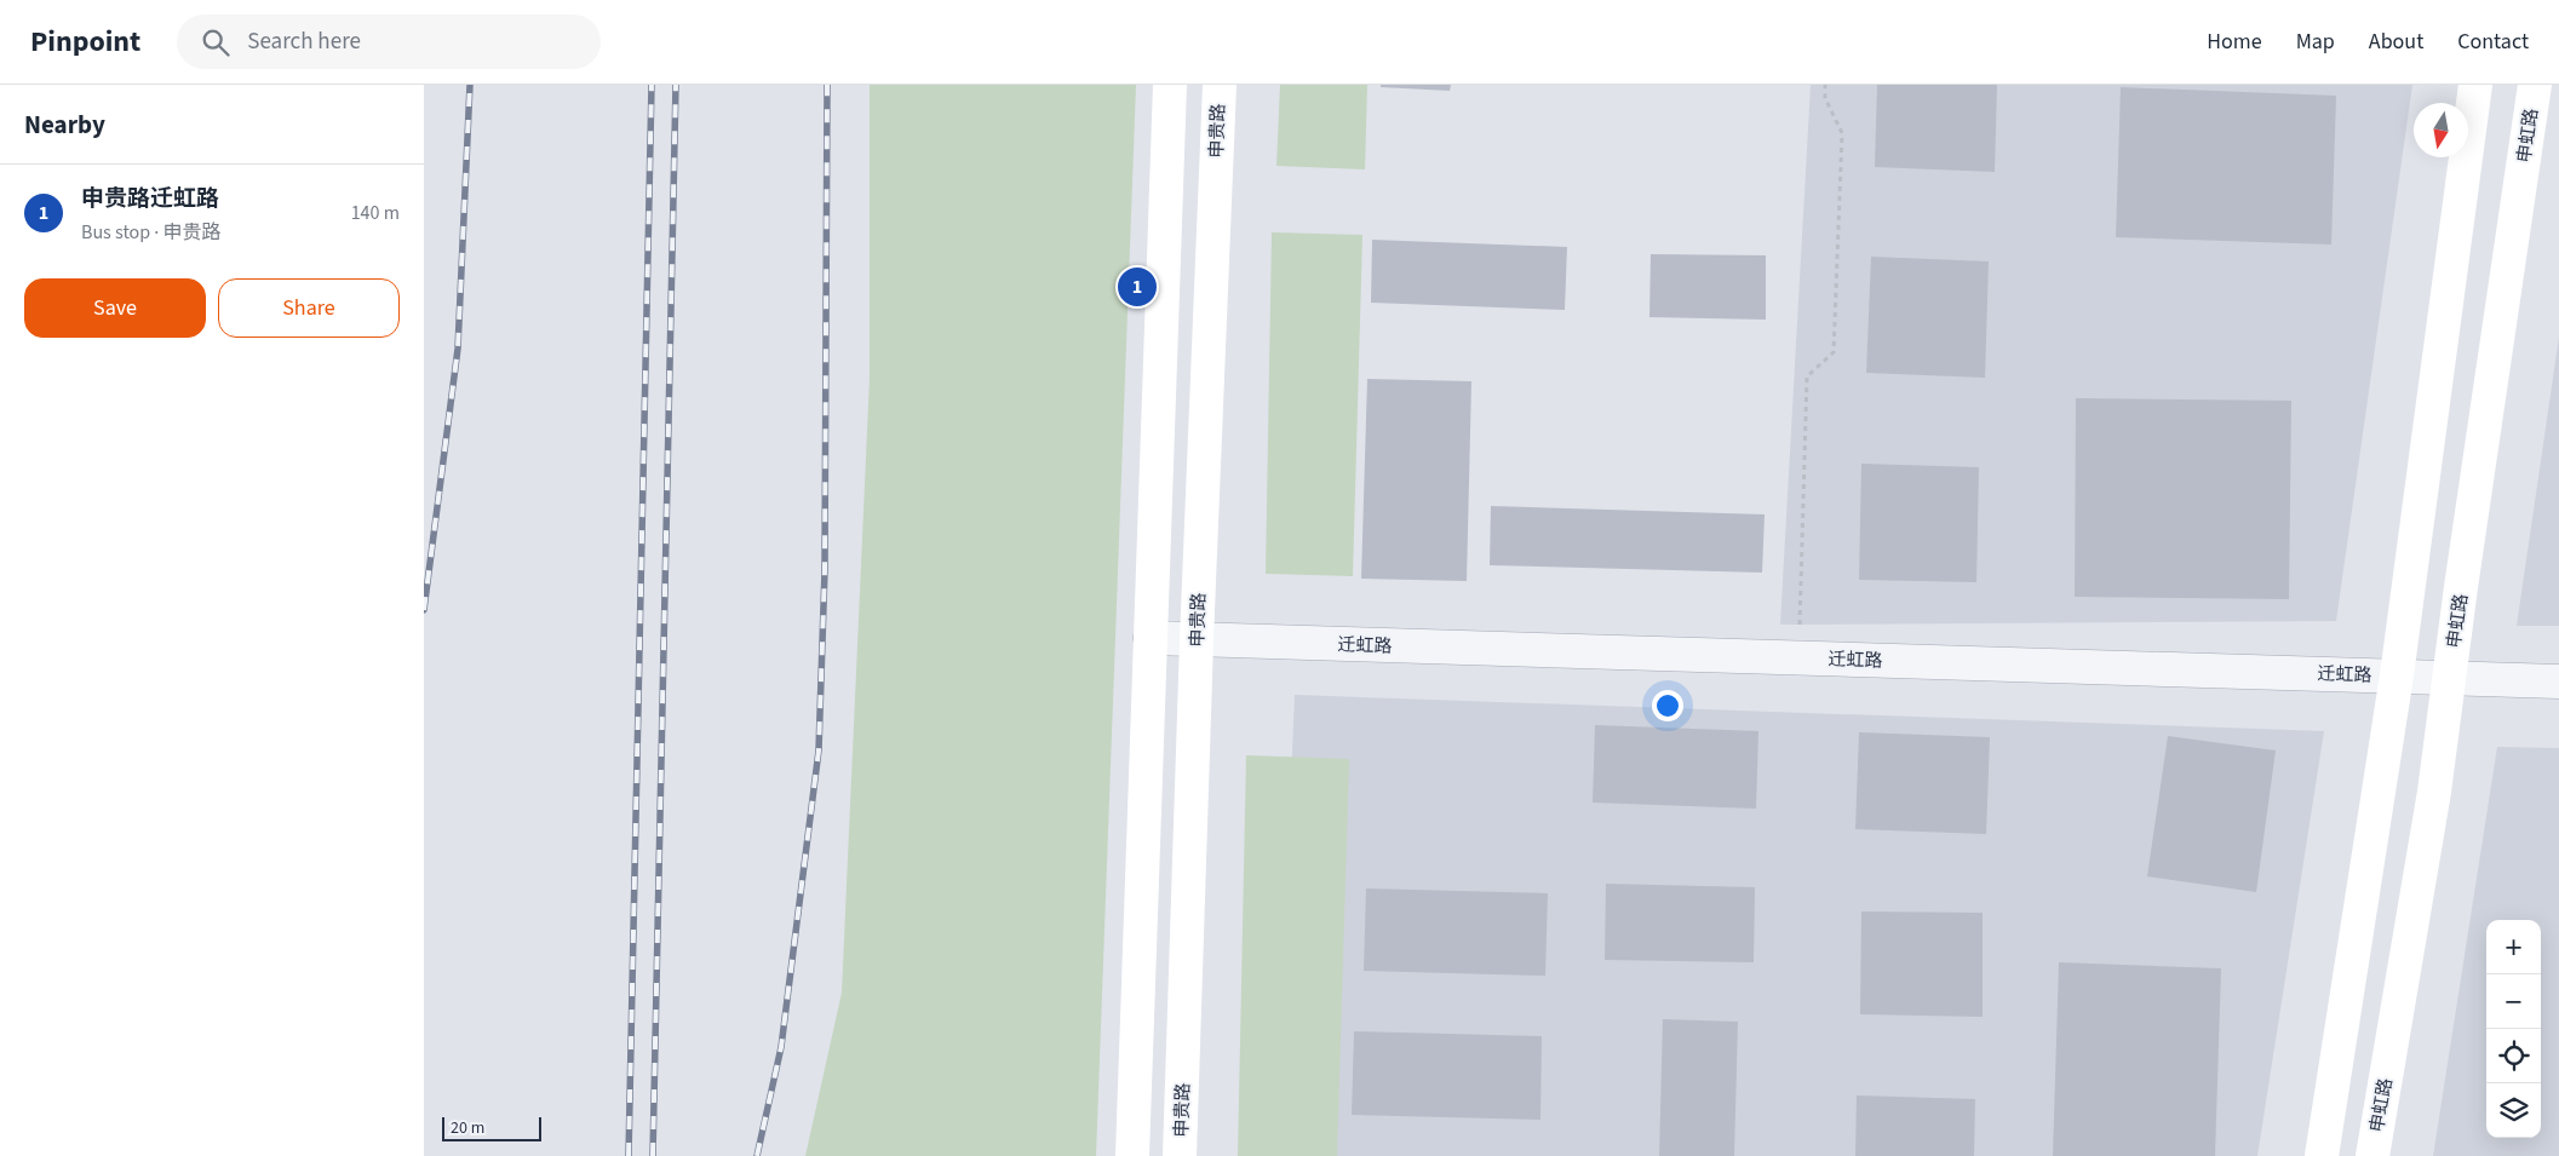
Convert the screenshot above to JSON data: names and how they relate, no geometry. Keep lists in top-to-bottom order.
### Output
{
  "streets": {
    "main road": ["申贵路", "申虹路"],
    "street": ["迁虹路"]
  },
  "crossings": [
    ["申贵路", "迁虹路"],
    ["申虹路", "迁虹路"]
  ],
  "scale_bar": "20 m",
  "north": "bottom",
  "page": {
    "header": "Pinpoint",
    "search": "Search here",
    "nav": [
      "Home",
      "Map",
      "About",
      "Contact"
    ],
    "heading": "Nearby",
    "list": [
      {
        "mark": "1",
        "name": "申贵路迁虹路",
        "note": "Bus stop · 申贵路",
        "value": "140 m"
      }
    ],
    "buttons": ["Save", "Share"],
    "pins": "1",
    "map_buttons": ["+", "−"],
    "scale": "20 m"
  }
}
